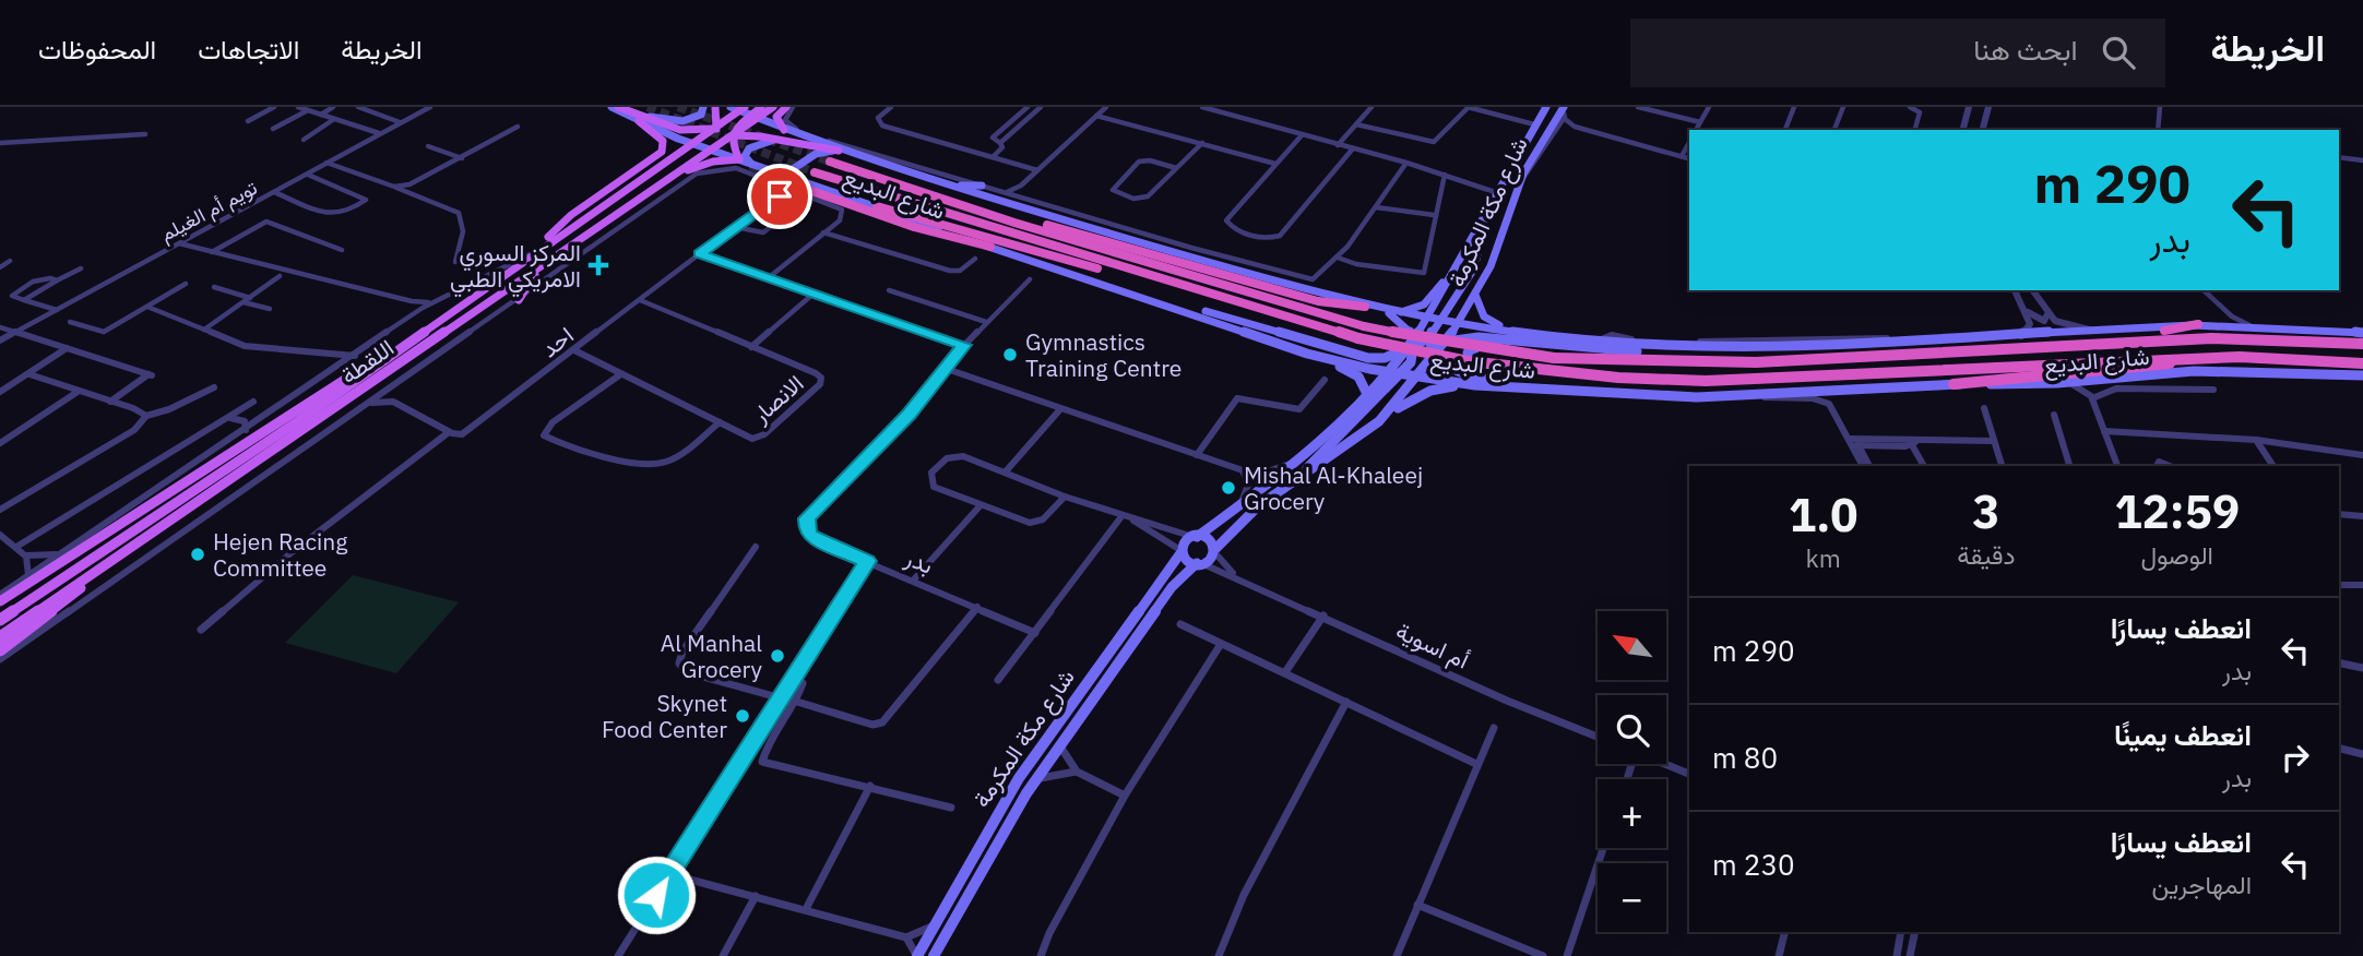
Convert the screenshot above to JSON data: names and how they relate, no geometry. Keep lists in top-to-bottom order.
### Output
{
  "streets": {
    "highway": ["شارع البديع"],
    "main road": ["شارع مكة المكرمة", "اللقطة"],
    "street": [
      "تويم أم الغيلم",
      "احد",
      "الانصار",
      "بدر",
      "أم اسوية"
    ]
  },
  "crossings": [
    ["شارع البديع", "شارع مكة المكرمة"],
    ["شارع البديع", "اللقطة"],
    ["شارع مكة المكرمة", "أم اسوية"],
    ["احد", "الانصار"]
  ],
  "places": {
    "health": ["المركز السوري الامريكي الطبي"],
    "other": [
      "Gymnastics Training Centre",
      "Mishal Al-Khaleej Grocery",
      "Hejen Racing Committee",
      "Al Manhal Grocery",
      "Skynet Food Center"
    ]
  },
  "north": "top left",
  "page": {
    "header": "الخريطة",
    "search": "ابحث هنا",
    "nav": ["الخريطة", "الاتجاهات", "المحفوظات"],
    "turn": ["290 m", "بدر"],
    "eta": [
      "12:59",
      "الوصول",
      "3",
      "دقيقة",
      "1.0",
      "km"
    ],
    "list": [
      {
        "name": "انعطف يسارًا",
        "note": "بدر",
        "value": "290 m"
      },
      {
        "name": "انعطف يمينًا",
        "note": "بدر",
        "value": "80 m"
      },
      {
        "name": "انعطف يسارًا",
        "note": "المهاجرين",
        "value": "230 m"
      }
    ],
    "map_buttons": ["+", "−"]
  }
}
